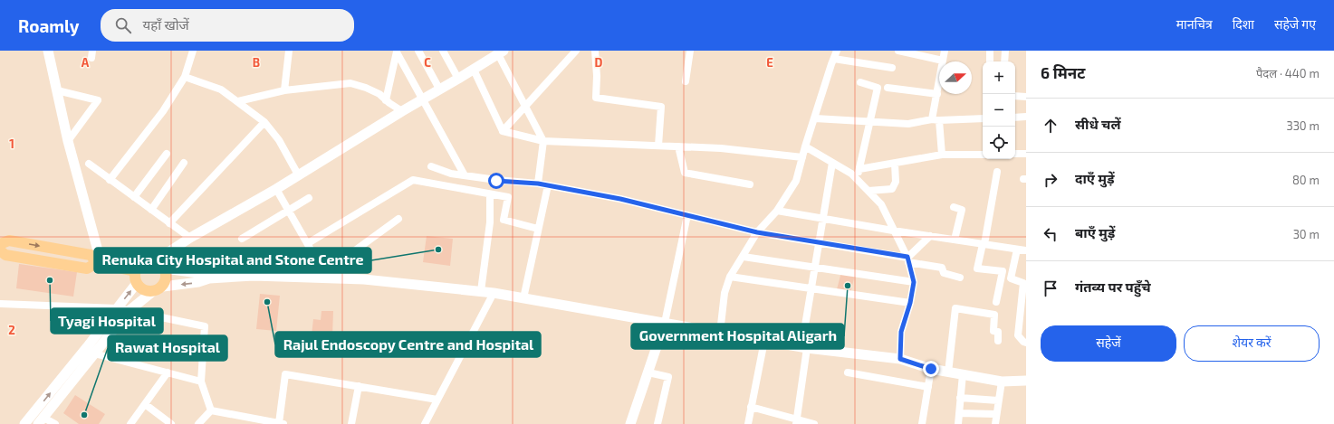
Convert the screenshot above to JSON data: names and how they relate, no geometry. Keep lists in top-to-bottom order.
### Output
{
  "places": [
    "Renuka City Hospital and Stone Centre",
    "Tyagi Hospital",
    "Government Hospital Aligarh",
    "Rajul Endoscopy Centre and Hospital",
    "Rawat Hospital"
  ],
  "north": "right",
  "page": {
    "header": "Roamly",
    "search": "यहाँ खोजें",
    "nav": ["मानचित्र", "दिशा", "सहेजे गए"],
    "heading": ["6 मिनट", "पैदल · 440 m"],
    "map_buttons": ["+", "−"],
    "list": [
      ["सीधे चलें", "330 m"],
      ["दाएँ मुड़ें", "80 m"],
      ["बाएँ मुड़ें", "30 m"],
      "गंतव्य पर पहुँचे"
    ],
    "buttons": ["सहेजें", "शेयर करें"]
  },
  "grid": {
    "columns": [
      "A",
      "B",
      "C",
      "D",
      "E"
    ],
    "rows": ["1", "2"]
  }
}
